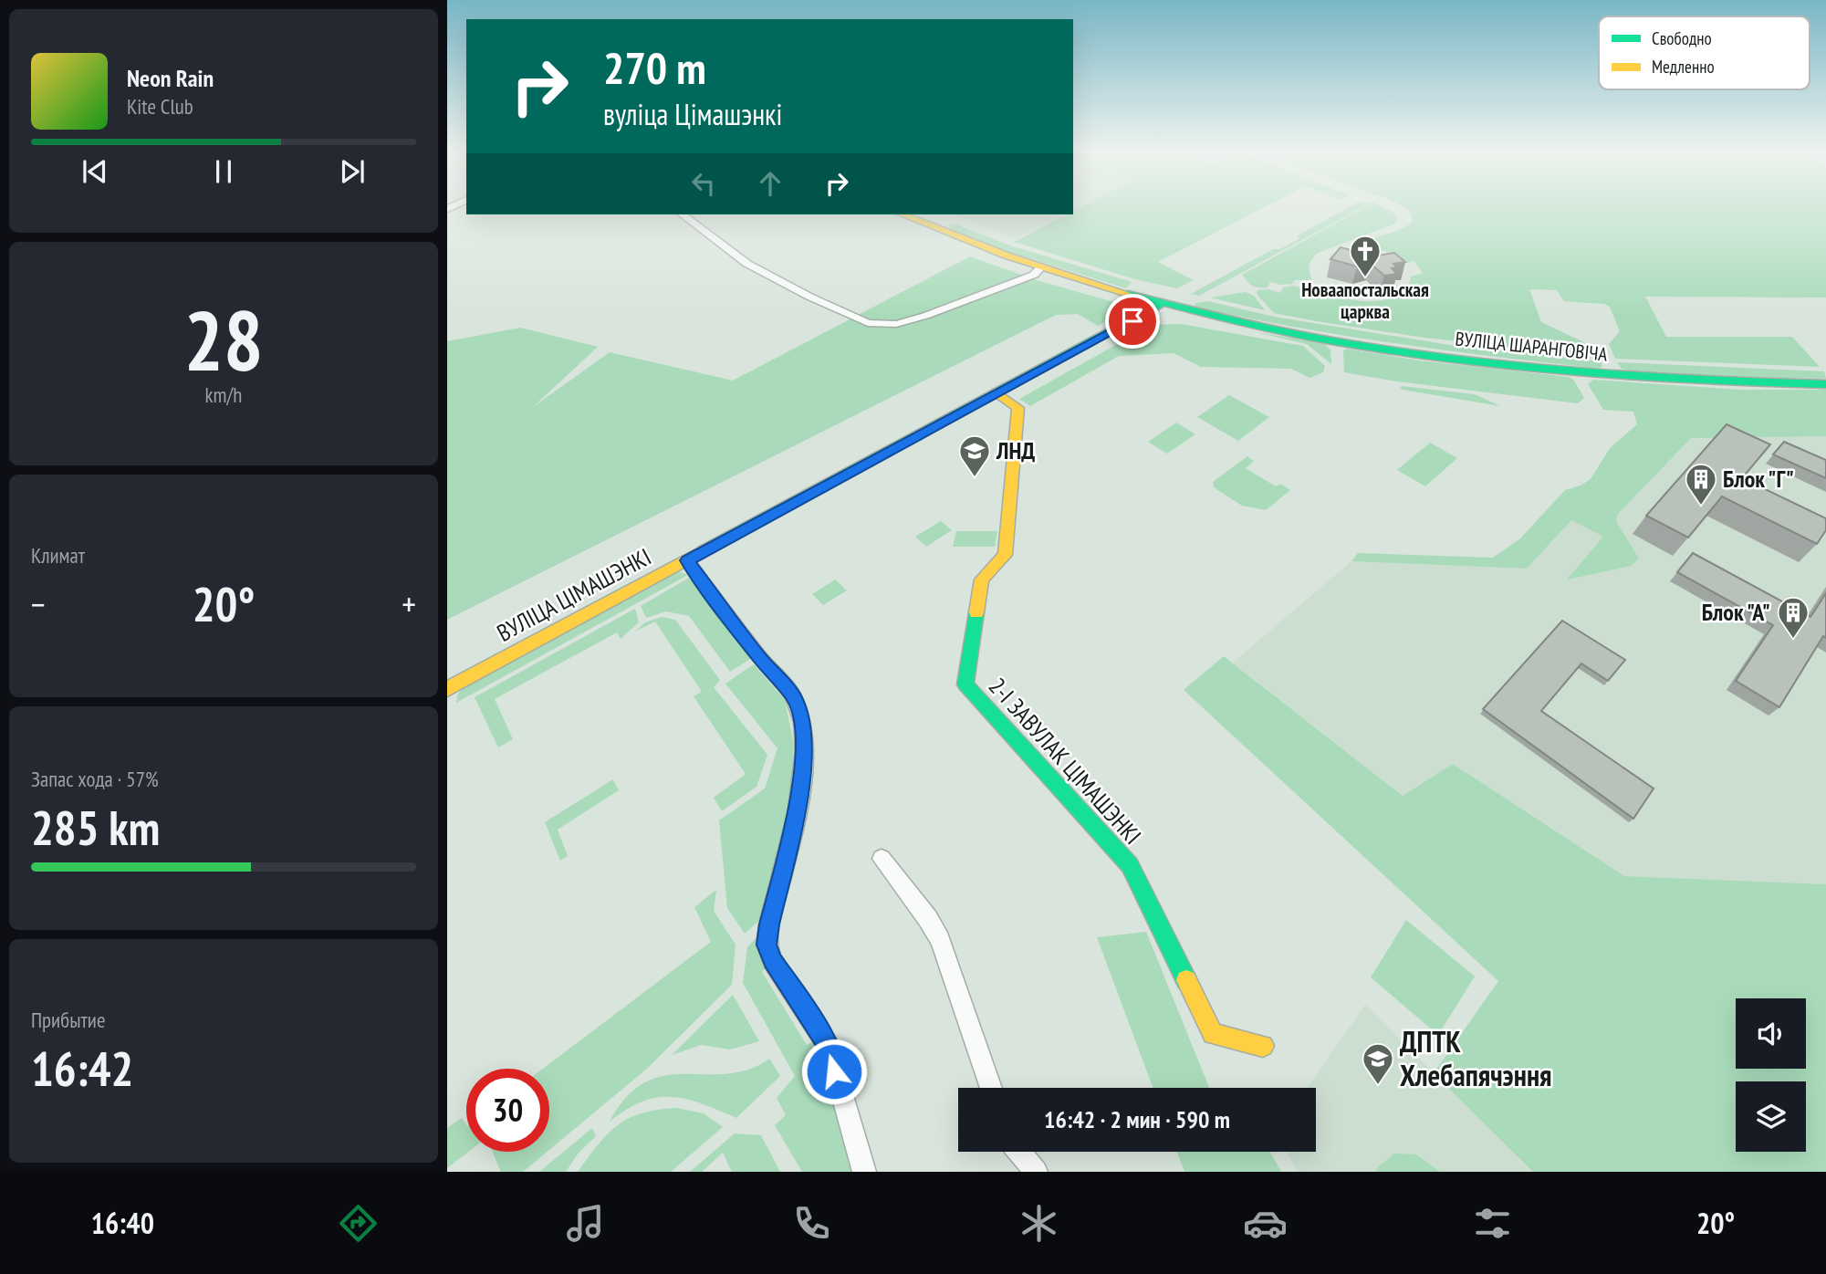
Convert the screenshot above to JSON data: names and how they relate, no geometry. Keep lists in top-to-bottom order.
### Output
{
  "streets": {
    "main road": ["ВУЛІЦА ШАРАНГОВІЧА", "ВУЛІЦА ЦІМАШЭНКІ", "2-І ЗАВУЛАК ЦІМАШЭНКІ"]
  },
  "crossings": [
    ["ВУЛІЦА ШАРАНГОВІЧА", "ВУЛІЦА ЦІМАШЭНКІ"],
    ["ВУЛІЦА ЦІМАШЭНКІ", "2-І ЗАВУЛАК ЦІМАШЭНКІ"]
  ],
  "places": {
    "church": ["Новаапостальская царква"],
    "school or university": ["ЛНД", "ДПТК Хлебапячэння"],
    "building": ["Блок \"Г\"", "Блок \"А\""]
  },
  "legend": ["Свободно", "Медленно"],
  "page": {
    "turn": ["270 m", "вуліца Цімашэнкі"],
    "song": ["Neon Rain", "Kite Club"],
    "tile": [
      ["28", "km/h"],
      "Климат",
      ["Запас хода · 57%", "285 km"],
      ["Прибытие", "16:42"]
    ],
    "heat": ["−", "20°", "+"],
    "limit": "30",
    "trip": "16:42 · 2 мин · 590 m",
    "tabs": ["16:40", "20°"]
  }
}
